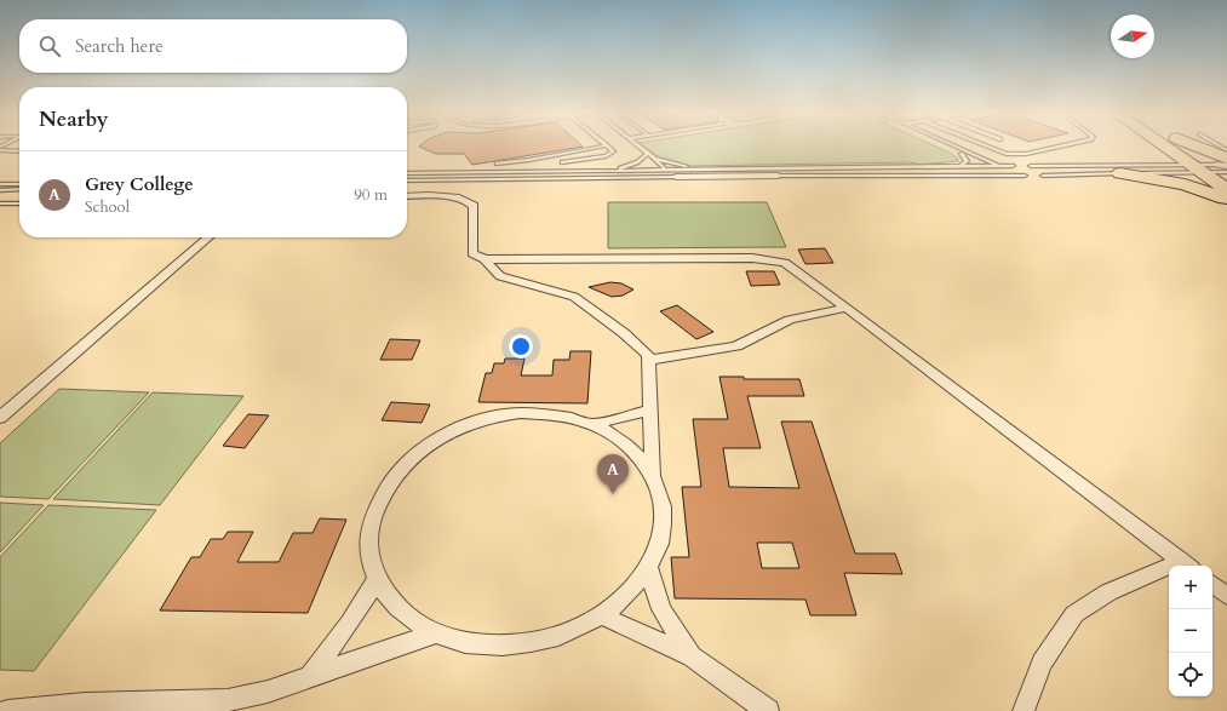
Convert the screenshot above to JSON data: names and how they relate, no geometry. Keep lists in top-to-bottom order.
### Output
{
  "north": "right",
  "page": {
    "search": "Search here",
    "heading": "Nearby",
    "list": [
      {
        "mark": "A",
        "name": "Grey College",
        "note": "School",
        "value": "90 m"
      }
    ],
    "pins": "A",
    "map_buttons": ["+", "−"]
  }
}
